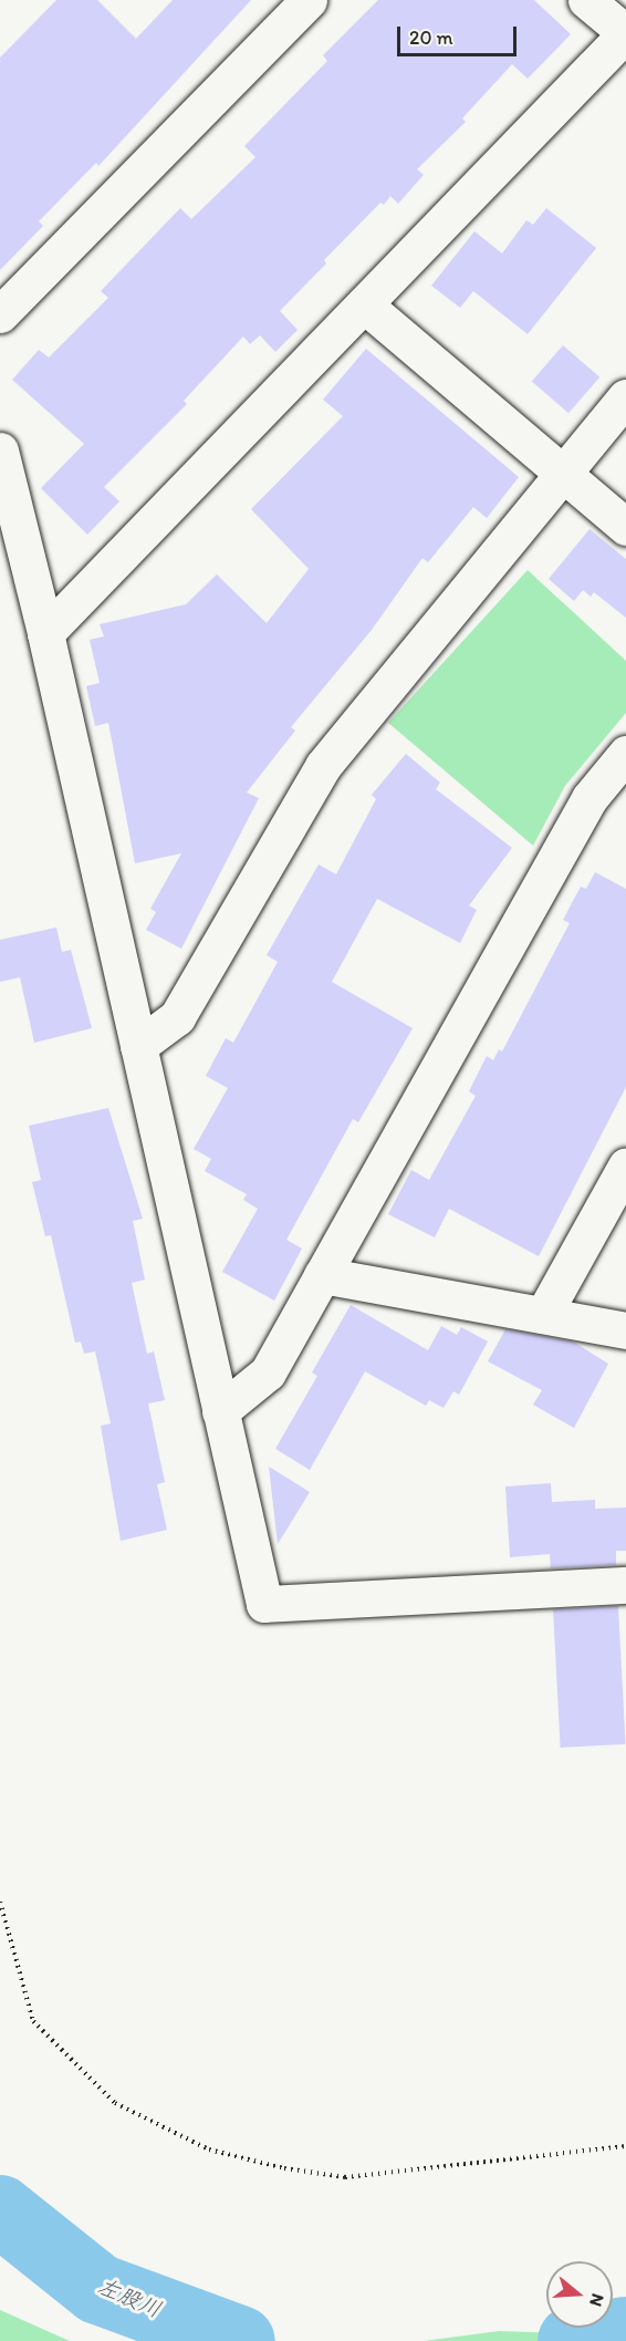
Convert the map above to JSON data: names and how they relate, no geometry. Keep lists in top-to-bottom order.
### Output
{
  "water": ["左股川"],
  "scale_bar": "20 m",
  "north": "right"
}
